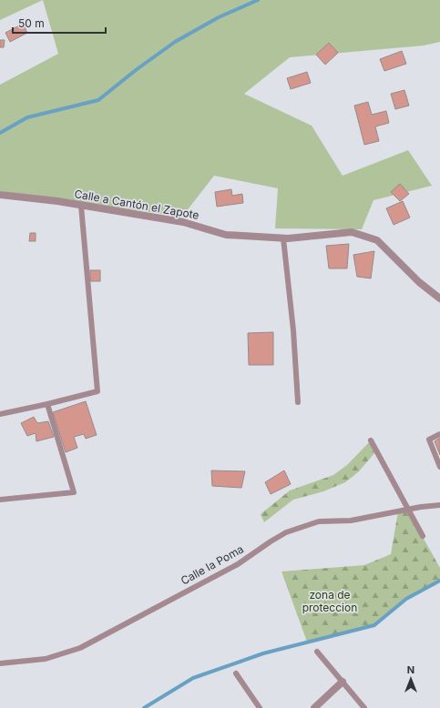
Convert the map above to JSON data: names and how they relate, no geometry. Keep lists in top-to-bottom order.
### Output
{
  "streets": {
    "street": ["Calle a Cantón el Zapote"],
    "lane": ["Calle la Poma"]
  },
  "parks": ["zona de proteccion"],
  "scale_bar": "50 m",
  "north": "top"
}
